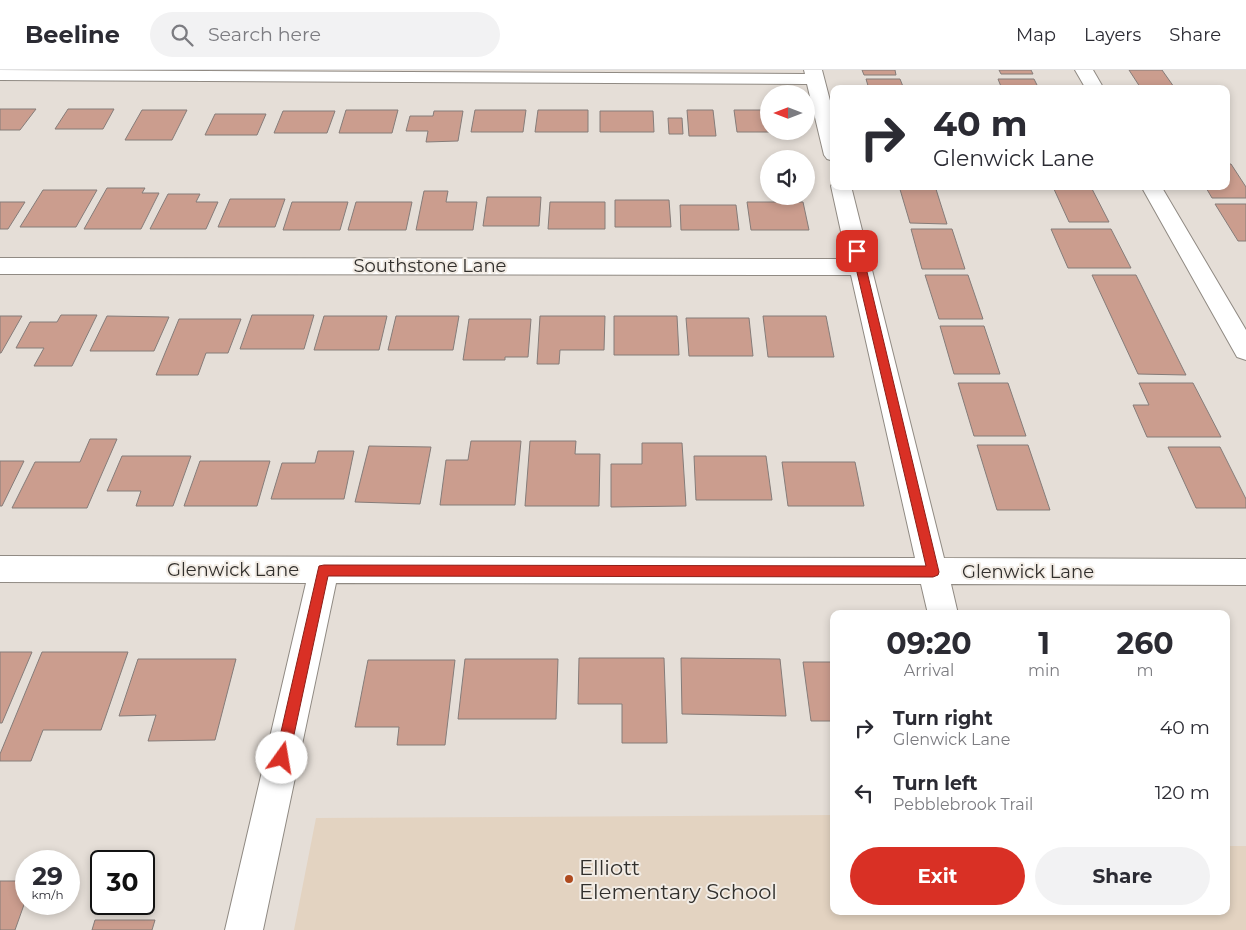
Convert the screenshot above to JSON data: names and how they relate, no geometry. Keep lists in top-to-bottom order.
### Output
{
  "streets": {
    "street": ["Southstone Lane", "Glenwick Lane"]
  },
  "places": ["Elliott Elementary School"],
  "north": "left",
  "page": {
    "header": "Beeline",
    "search": "Search here",
    "nav": ["Map", "Layers", "Share"],
    "turn": ["40 m", "Glenwick Lane"],
    "eta": [
      "09:20",
      "Arrival",
      "1",
      "min",
      "260",
      "m"
    ],
    "list": [
      {
        "name": "Turn right",
        "note": "Glenwick Lane",
        "value": "40 m"
      },
      {
        "name": "Turn left",
        "note": "Pebblebrook Trail",
        "value": "120 m"
      }
    ],
    "buttons": ["Exit", "Share"],
    "speed": "29 km/h",
    "limit": "30"
  }
}
